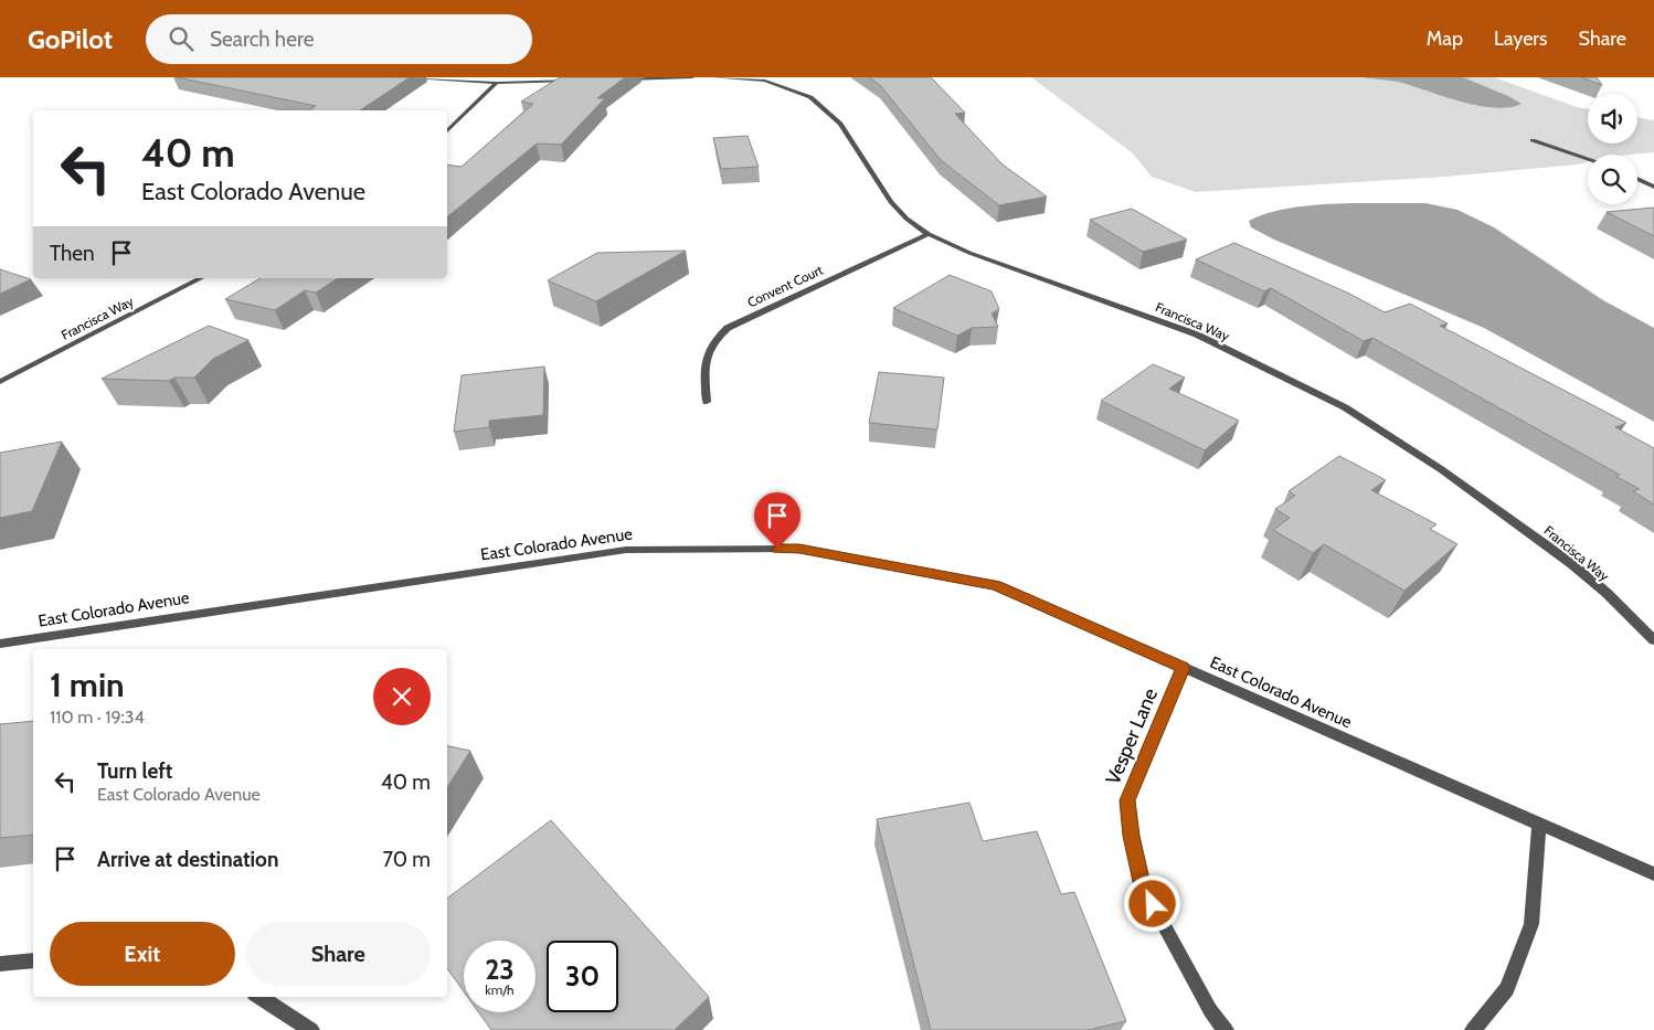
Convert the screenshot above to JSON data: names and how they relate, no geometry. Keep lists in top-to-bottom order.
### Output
{
  "streets": {
    "street": [
      "Convent Court",
      "Francisca Way",
      "East Colorado Avenue",
      "Vesper Lane"
    ]
  },
  "crossings": [
    ["Convent Court", "Francisca Way"],
    ["East Colorado Avenue", "Vesper Lane"]
  ],
  "page": {
    "header": "GoPilot",
    "search": "Search here",
    "nav": ["Map", "Layers", "Share"],
    "turn": ["40 m", "East Colorado Avenue"],
    "then": "Then",
    "heading": ["1 min", "110 m · 19:34"],
    "list": [
      {
        "name": "Turn left",
        "note": "East Colorado Avenue",
        "value": "40 m"
      },
      {
        "name": "Arrive at destination",
        "value": "70 m"
      }
    ],
    "buttons": ["Exit", "Share"],
    "speed": "23 km/h",
    "limit": "30"
  }
}
